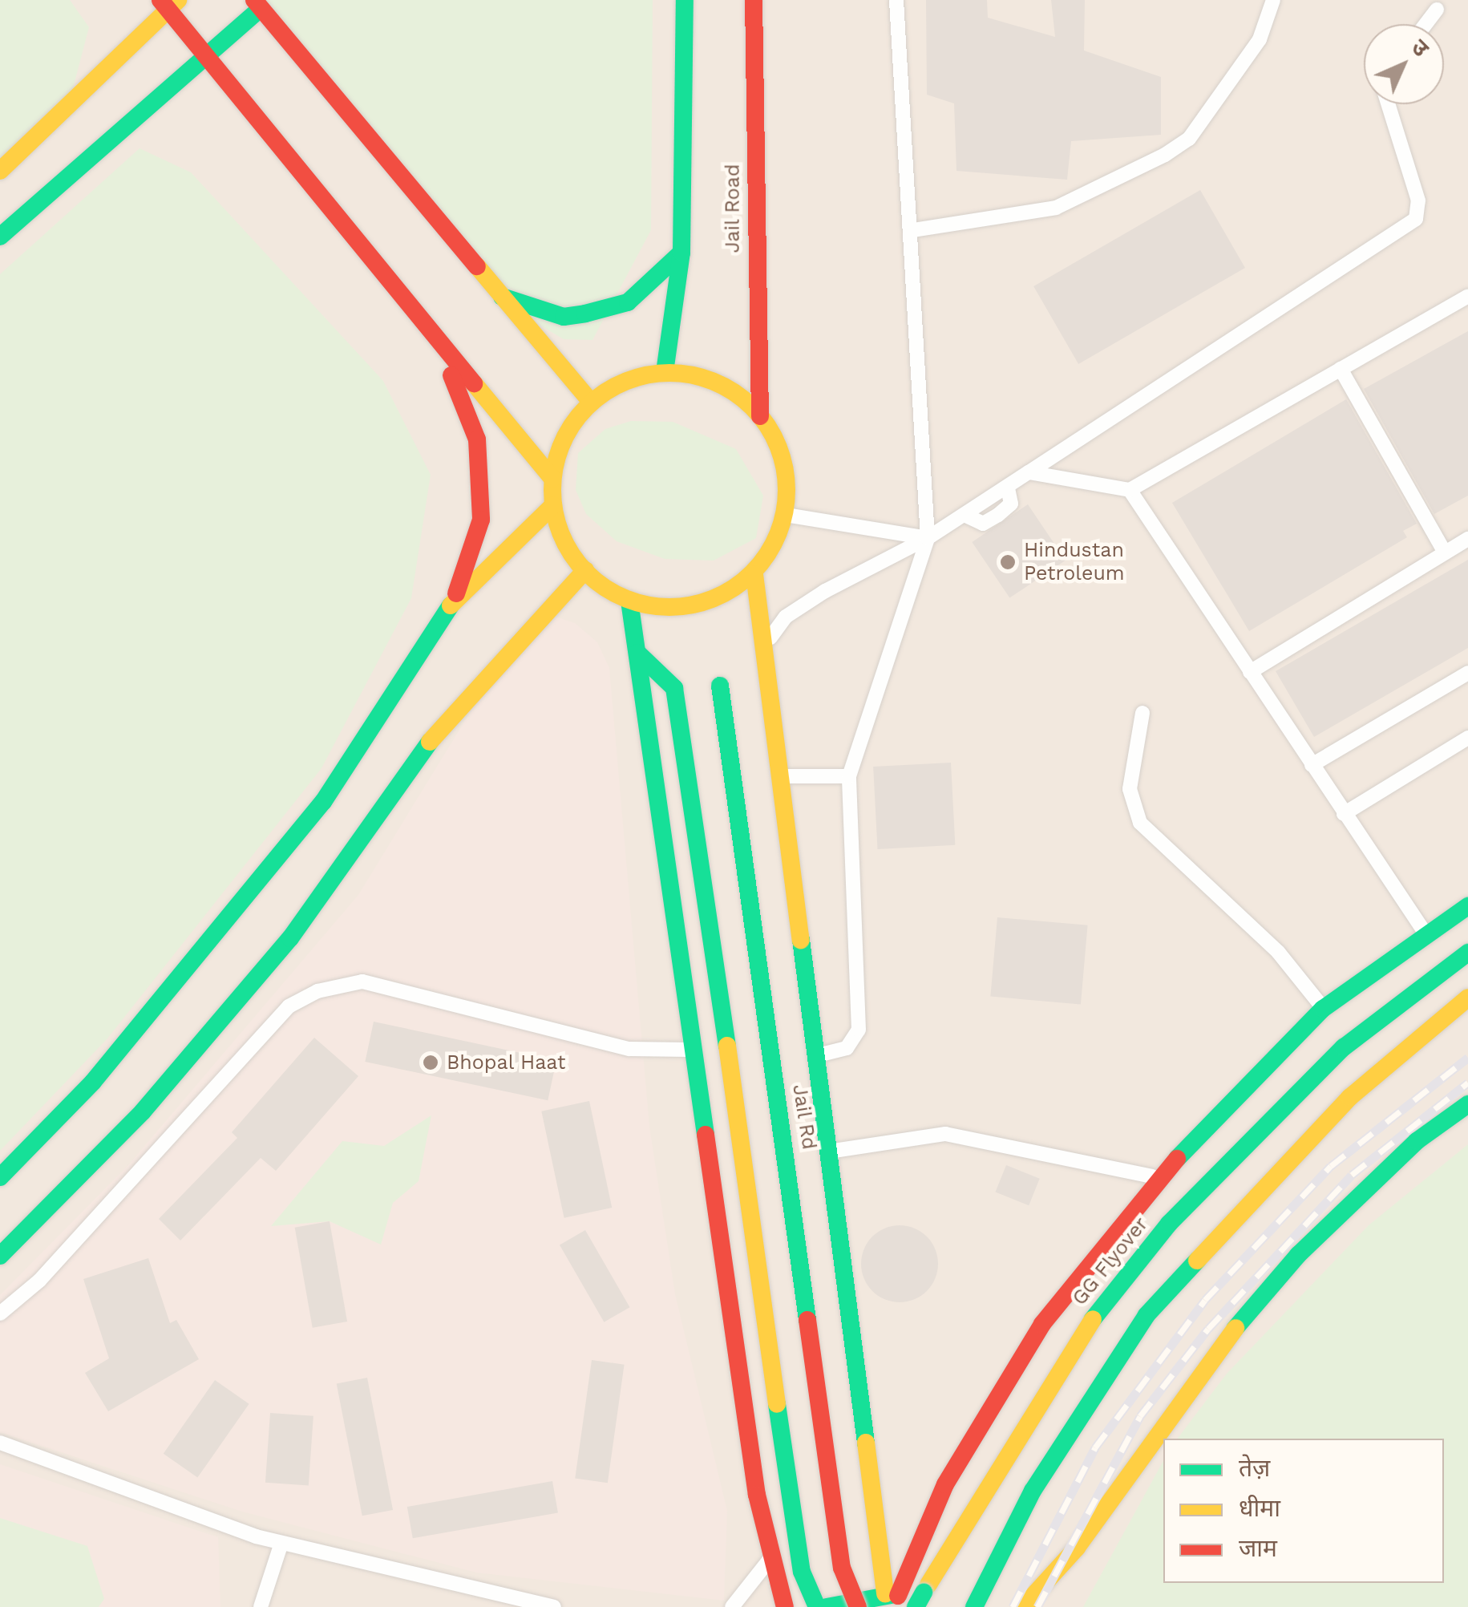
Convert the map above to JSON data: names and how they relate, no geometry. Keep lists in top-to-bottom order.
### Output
{
  "streets": {
    "main road": ["Jail Road", "Jail Rd", "GG Flyover"]
  },
  "places": ["Hindustan Petroleum", "Bhopal Haat"],
  "legend": ["तेज़", "धीमा", "जाम"],
  "north": "top right"
}
